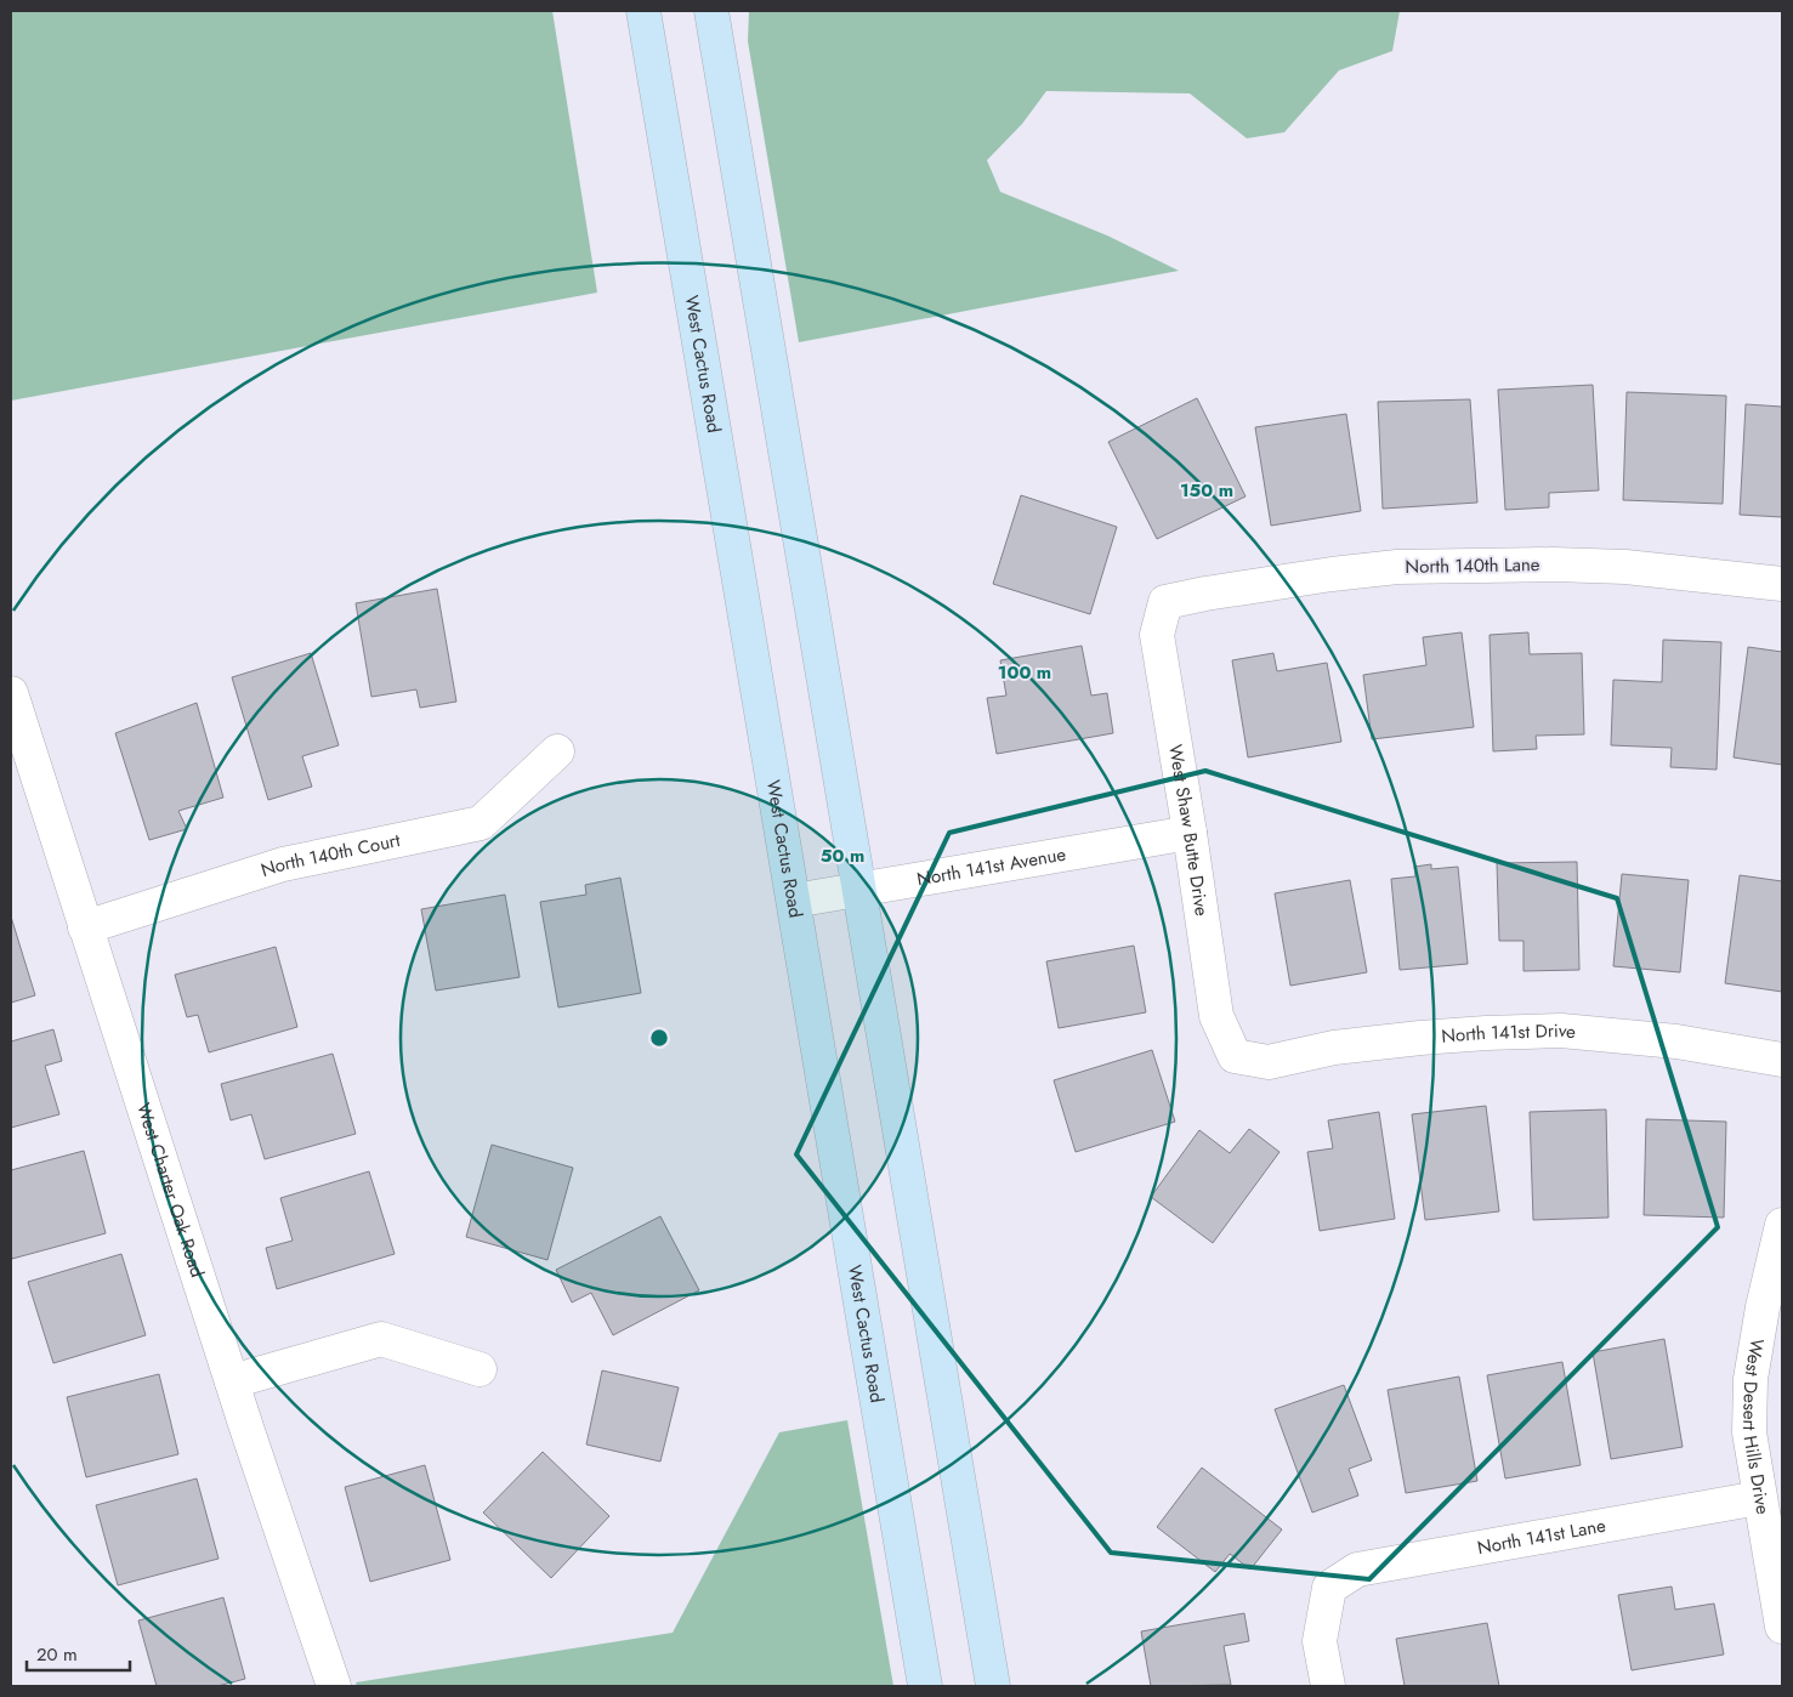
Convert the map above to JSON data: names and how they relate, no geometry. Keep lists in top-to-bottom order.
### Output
{
  "streets": {
    "main road": ["West Cactus Road"],
    "street": [
      "North 140th Lane",
      "West Shaw Butte Drive",
      "North 140th Court",
      "North 141st Avenue",
      "North 141st Drive",
      "West Charter Oak Road",
      "West Desert Hills Drive",
      "North 141st Lane"
    ]
  },
  "crossings": [
    ["West Cactus Road", "North 141st Avenue"],
    ["North 140th Lane", "West Shaw Butte Drive"],
    ["West Shaw Butte Drive", "North 141st Avenue"],
    ["West Shaw Butte Drive", "North 141st Drive"],
    ["North 140th Court", "West Charter Oak Road"],
    ["West Desert Hills Drive", "North 141st Lane"]
  ],
  "scale_bar": "20 m",
  "rings": ["150 m", "100 m", "50 m"]
}
